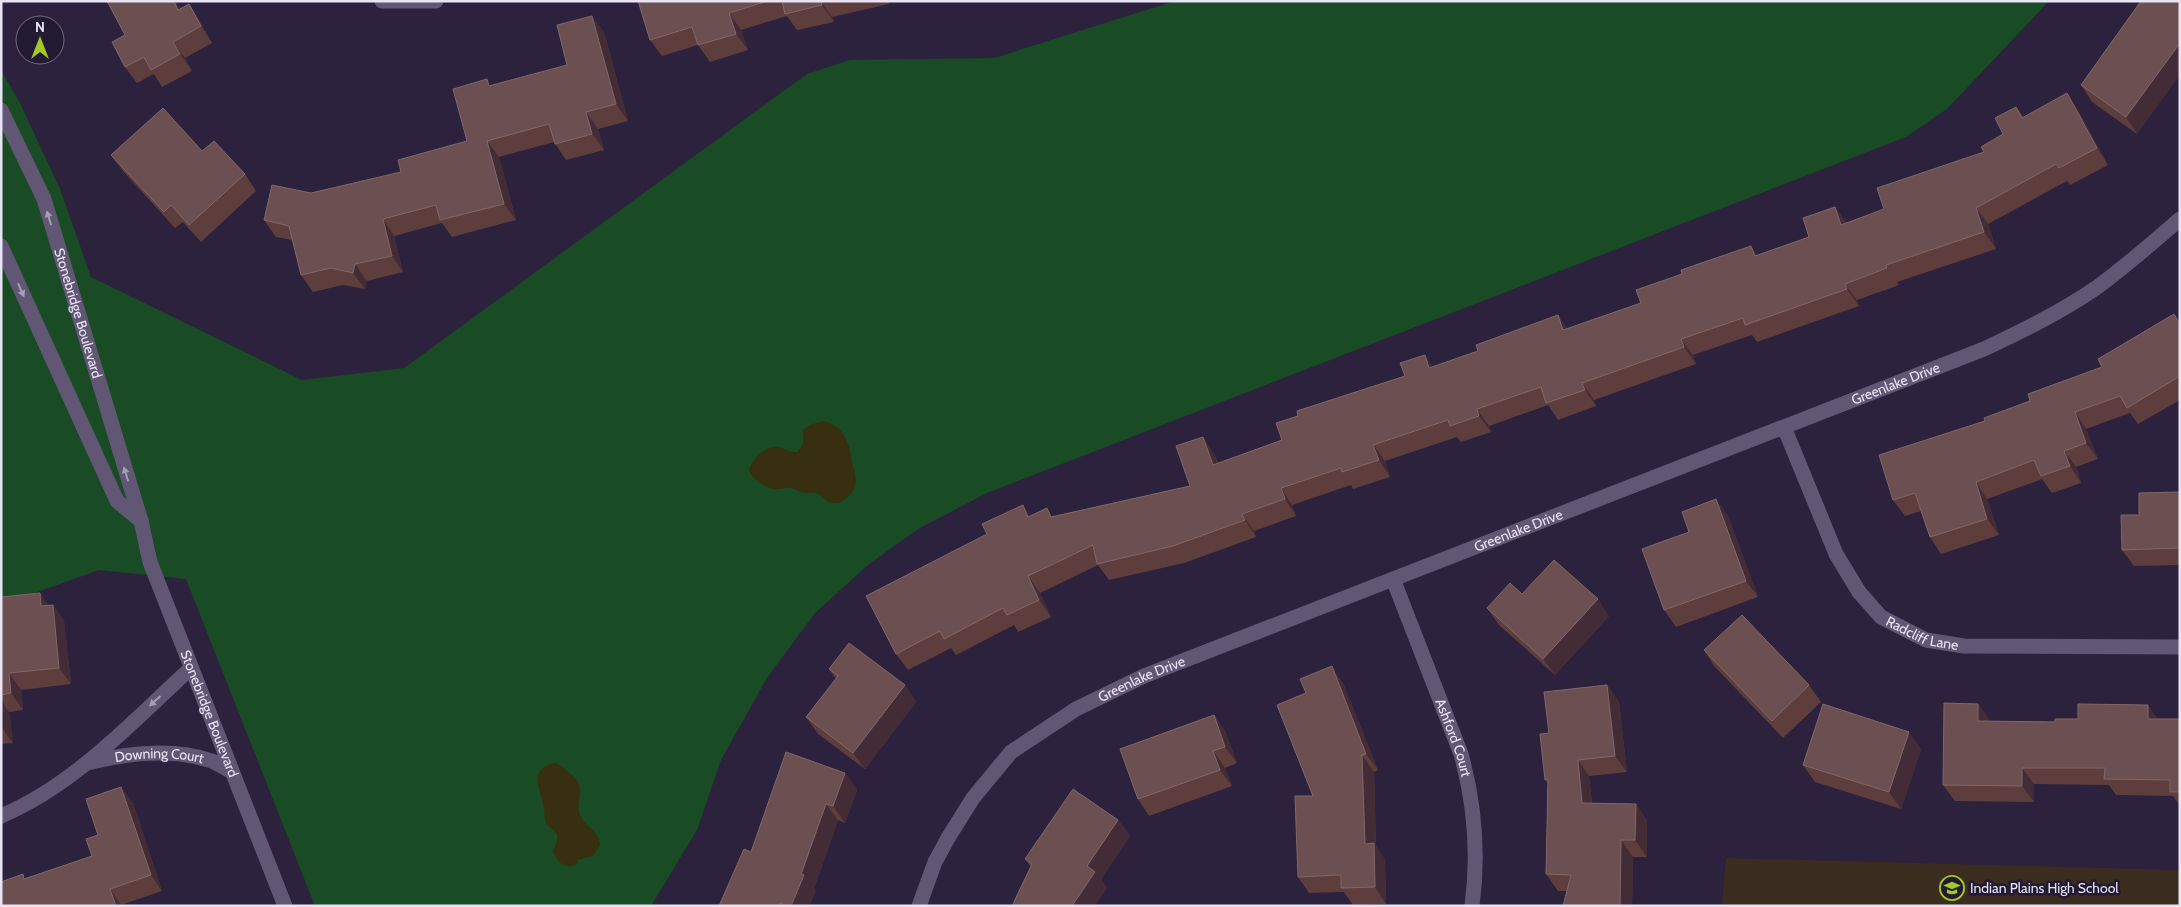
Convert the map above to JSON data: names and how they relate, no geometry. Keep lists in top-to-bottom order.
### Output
{
  "streets": {
    "street": [
      "Stonebridge Boulevard",
      "Greenlake Drive",
      "Radcliff Lane",
      "Ashford Court",
      "Downing Court"
    ]
  },
  "crossings": [
    ["Stonebridge Boulevard", "Downing Court"],
    ["Greenlake Drive", "Radcliff Lane"],
    ["Greenlake Drive", "Ashford Court"]
  ],
  "one_way": ["Downing Court"],
  "places": {
    "school or university": ["Indian Plains High School"]
  },
  "north": "top"
}
